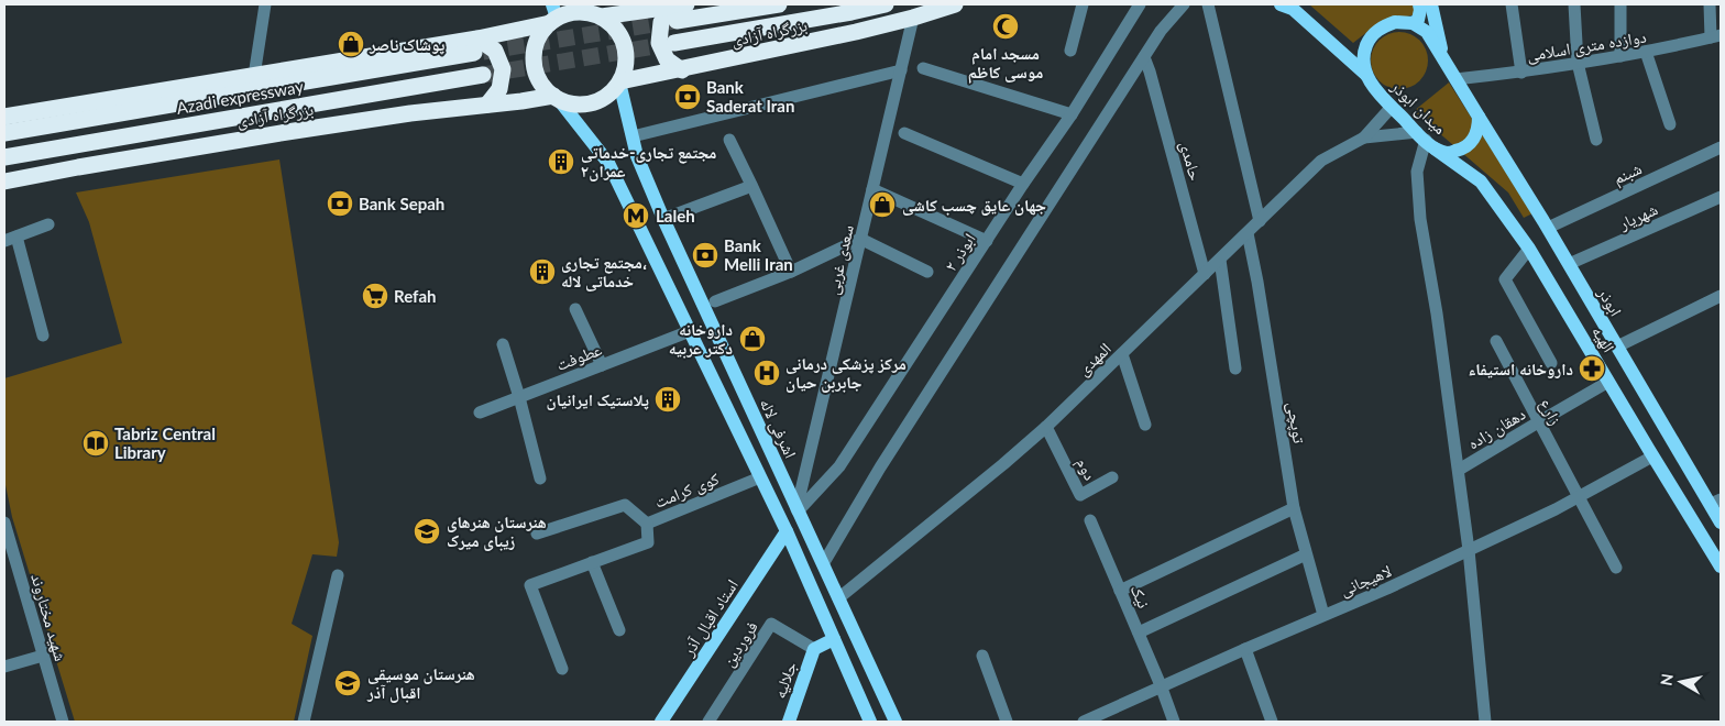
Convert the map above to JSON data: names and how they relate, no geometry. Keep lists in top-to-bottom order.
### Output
{
  "streets": {
    "highway": ["بزرگراه آزادی", "Azadi expressway"],
    "main road": [
      "میدان ابوذر",
      "ابوذر",
      "الهیه",
      "اشرفی لاله",
      "استاد اقبال آذر",
      "جلالیه"
    ],
    "street": [
      "دوازده متری اسلامی",
      "حامدی",
      "شبنم",
      "شهریار",
      "ابوذر ۲",
      "سعدی غربی",
      "عطوفت",
      "المهدی",
      "زارع",
      "توپچی",
      "دهقان زاده",
      "دوم",
      "کوی کرامت",
      "لاهیجانی",
      "نیک",
      "شهید مختاروند",
      "فروردین"
    ]
  },
  "crossings": [
    ["بزرگراه آزادی", "سعدی غربی"],
    ["بزرگراه آزادی", "اشرفی لاله"],
    ["میدان ابوذر", "ابوذر"],
    ["میدان ابوذر", "الهیه"],
    ["میدان ابوذر", "المهدی"],
    ["حامدی", "المهدی"],
    ["شبنم", "ابوذر"],
    ["شهریار", "ابوذر"],
    ["ابوذر ۲", "سعدی غربی"],
    ["ابوذر ۲", "اشرفی لاله"],
    ["سعدی غربی", "اشرفی لاله"],
    ["الهیه", "المهدی"],
    ["الهیه", "دهقان زاده"],
    ["الهیه", "لاهیجانی"],
    ["المهدی", "توپچی"],
    ["المهدی", "اشرفی لاله"],
    ["المهدی", "دوم"],
    ["زارع", "دهقان زاده"],
    ["زارع", "لاهیجانی"],
    ["توپچی", "لاهیجانی"],
    ["لاهیجانی", "نیک"],
    ["فروردین", "جلالیه"]
  ],
  "places": {
    "mosque": ["مسجد امام موسی کاظم"],
    "shop": ["پوشاک ناصر", "جهان عایق چسب کاشی", "داروخانه دکتر عربیه"],
    "bank": ["Bank Saderat Iran", "Bank Sepah", "Bank Melli Iran"],
    "building": ["مجتمع تجاری-خدماتی عمران۲", "مجتمع تجاری، خدماتی لاله", "پلاستیک ایرانیان"],
    "metro station": ["Laleh"],
    "supermarket": ["Refah"],
    "pharmacy": ["داروخانه استیفاء"],
    "hospital": ["مرکز پزشکی درمانی جابربن حیان"],
    "library": ["Tabriz Central Library"],
    "school or university": ["هنرستان هنرهای زیبای میرک", "هنرستان موسیقی اقبال آذر"]
  },
  "north": "left"
}
